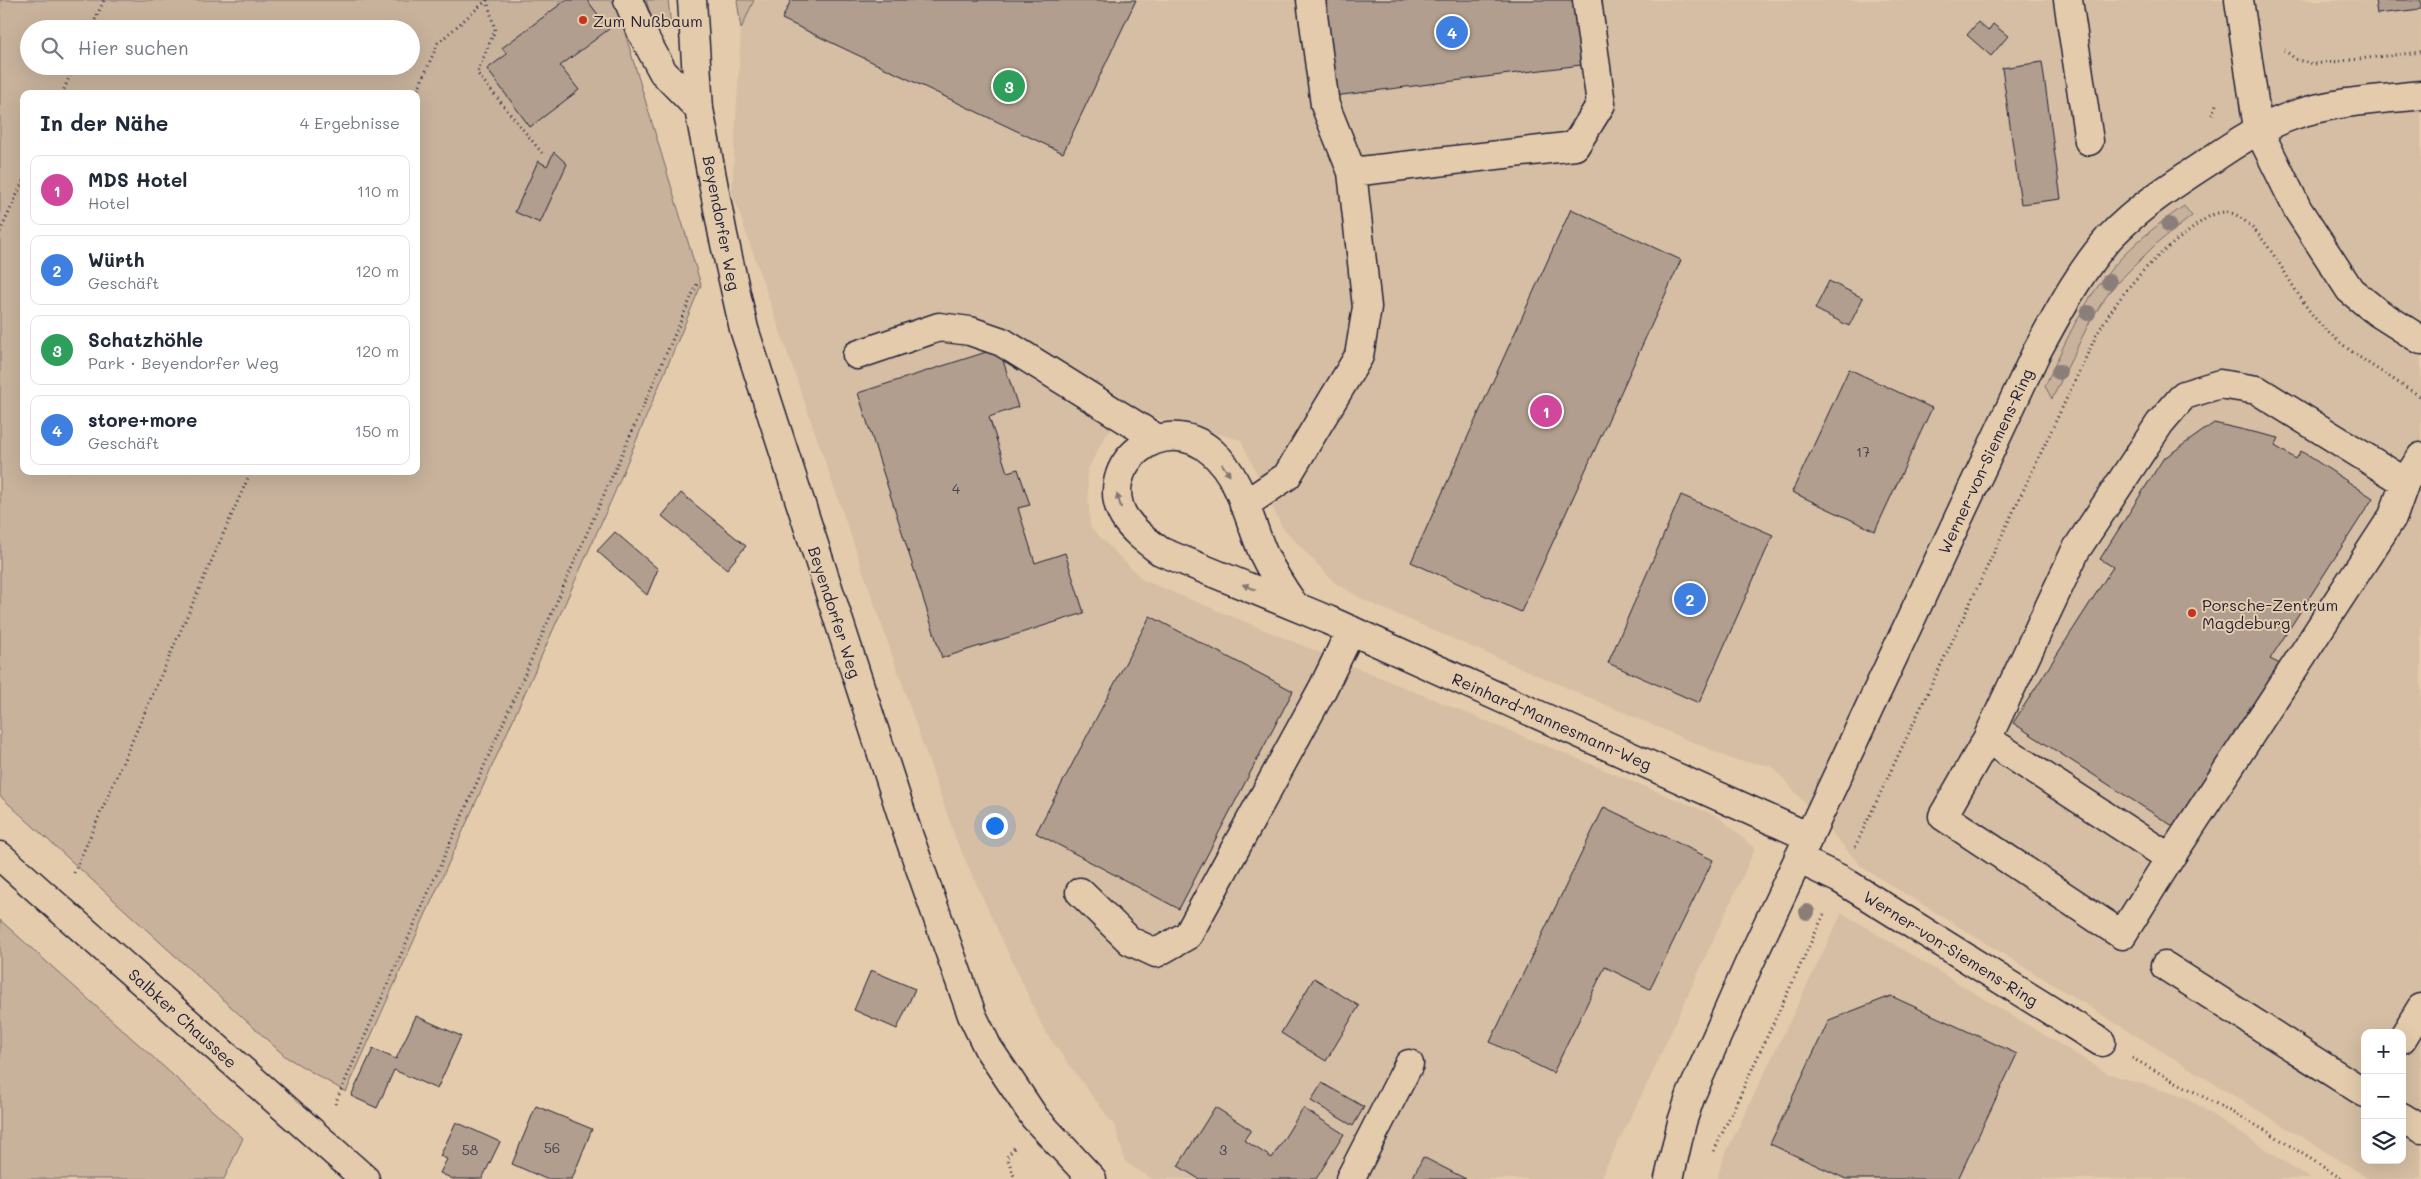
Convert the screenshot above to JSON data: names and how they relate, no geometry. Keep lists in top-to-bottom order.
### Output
{
  "streets": {
    "street": [
      "Beyendorfer Weg",
      "Werner-von-Siemens-Ring",
      "Reinhard-Mannesmann-Weg",
      "Salbker Chaussee"
    ]
  },
  "crossings": [
    ["Werner-von-Siemens-Ring", "Reinhard-Mannesmann-Weg"]
  ],
  "places": ["Zum Nußbaum", "Porsche-Zentrum Magdeburg"],
  "house_numbers": [
    "17",
    "4",
    "56",
    "58",
    "3"
  ],
  "page": {
    "pins": [
      "4",
      "3",
      "1",
      "2"
    ],
    "search": "Hier suchen",
    "heading": ["In der Nähe", "4 Ergebnisse"],
    "list": [
      {
        "mark": "1",
        "name": "MDS Hotel",
        "note": "Hotel",
        "value": "110 m"
      },
      {
        "mark": "2",
        "name": "Würth",
        "note": "Geschäft",
        "value": "120 m"
      },
      {
        "mark": "3",
        "name": "Schatzhöhle",
        "note": "Park · Beyendorfer Weg",
        "value": "120 m"
      },
      {
        "mark": "4",
        "name": "store+more",
        "note": "Geschäft",
        "value": "150 m"
      }
    ],
    "map_buttons": ["+", "−"]
  }
}
